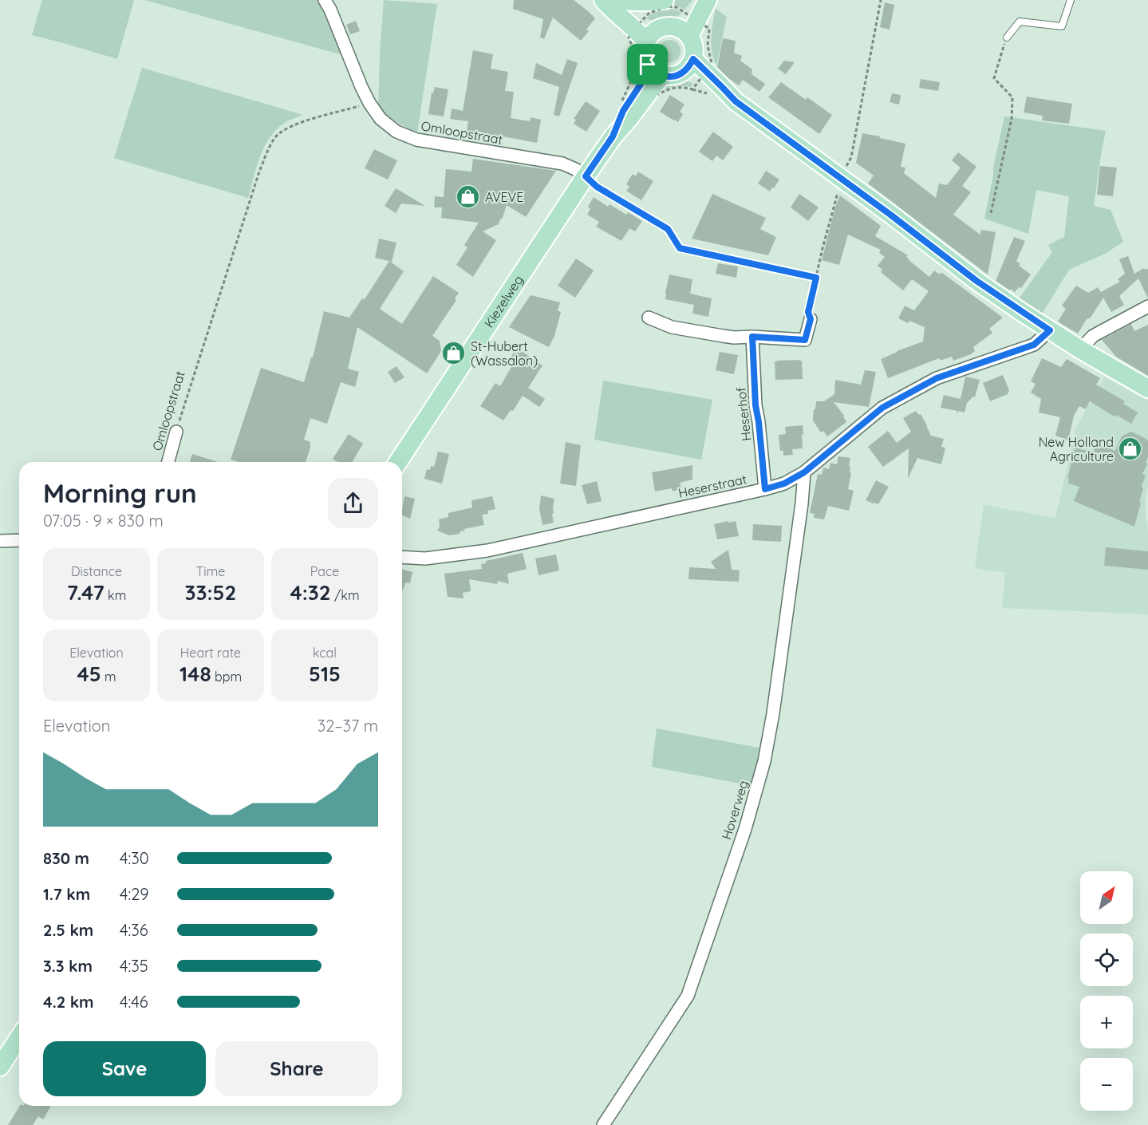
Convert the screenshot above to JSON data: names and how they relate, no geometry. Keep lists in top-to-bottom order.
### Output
{
  "streets": {
    "main road": ["Kiezelweg"],
    "street": [
      "Omloopstraat",
      "Heserhof",
      "Heserstraat",
      "Hoverweg"
    ]
  },
  "crossings": [
    ["Omloopstraat", "Kiezelweg"],
    ["Heserhof", "Heserstraat"],
    ["Heserstraat", "Hoverweg"]
  ],
  "places": {
    "shop": ["AVEVE", "St-Hubert (Wassalon)", "New Holland Agriculture"]
  },
  "north": "top right",
  "page": {
    "heading": ["Morning run", "07:05 · 9 × 830 m"],
    "stats": [
      ["Distance", "7.47 km"],
      ["Time", "33:52"],
      ["Pace", "4:32 /km"],
      ["Elevation", "45 m"],
      ["Heart rate", "148 bpm"],
      ["kcal", "515"]
    ],
    "chart": ["Elevation", "32–37 m"],
    "list": [
      {
        "name": "830 m",
        "note": "4:30"
      },
      {
        "name": "1.7 km",
        "note": "4:29"
      },
      {
        "name": "2.5 km",
        "note": "4:36"
      },
      {
        "name": "3.3 km",
        "note": "4:35"
      },
      {
        "name": "4.2 km",
        "note": "4:46"
      }
    ],
    "map_buttons": ["+", "−"],
    "buttons": ["Save", "Share"]
  }
}
